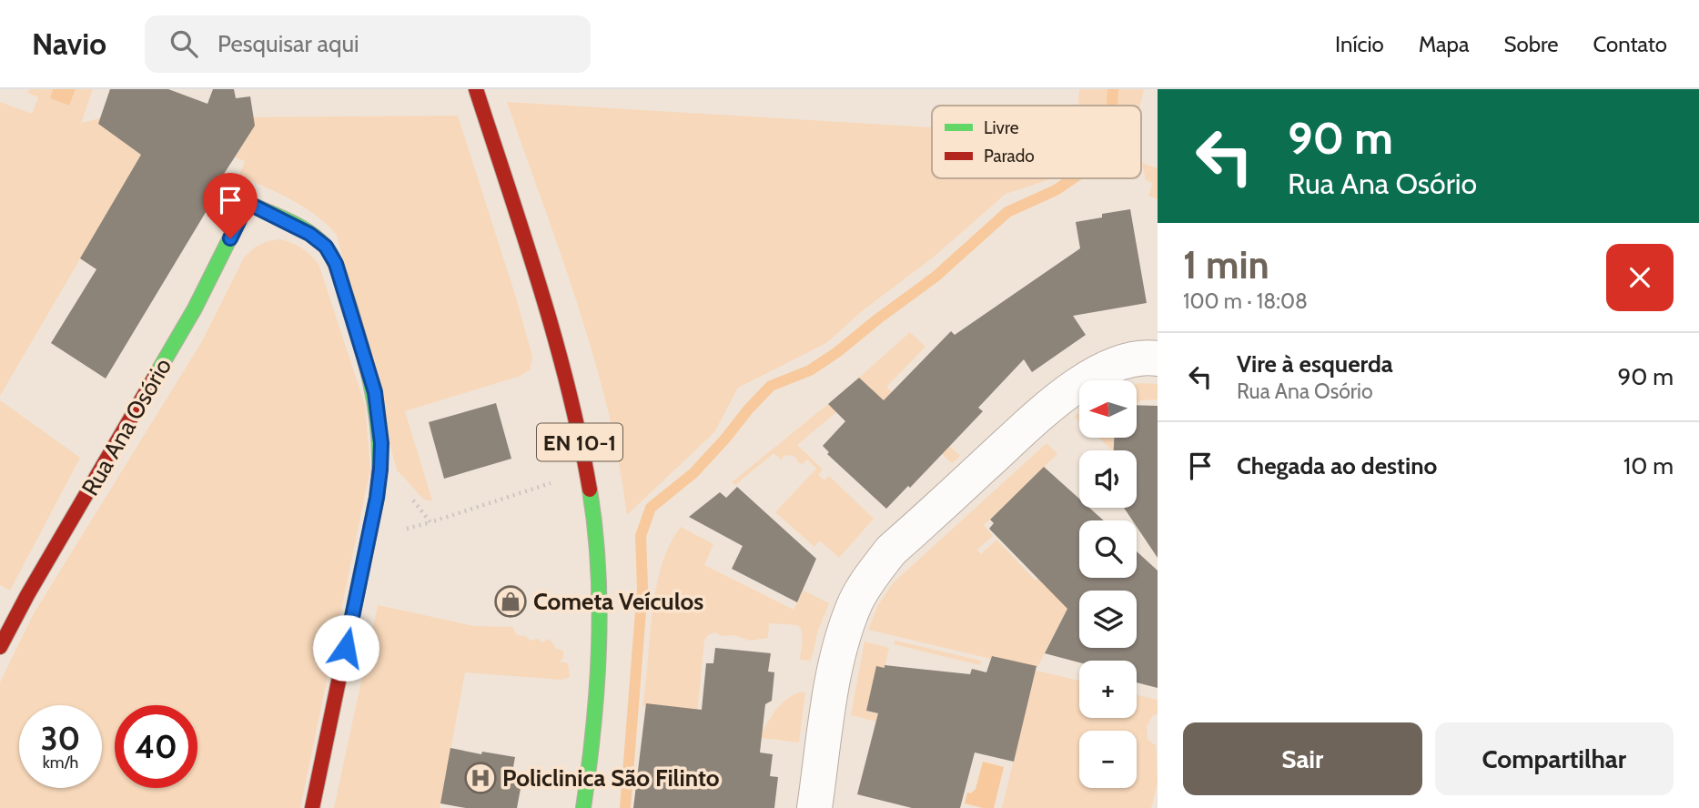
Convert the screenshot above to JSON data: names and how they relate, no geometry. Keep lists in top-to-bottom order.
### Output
{
  "streets": {
    "street": ["Rua Ana Osório", "EN 10-1"]
  },
  "places": {
    "shop": ["Cometa Veículos"],
    "hospital": ["Policlinica São Filinto"]
  },
  "legend": ["Livre", "Parado"],
  "north": "left",
  "page": {
    "header": "Navio",
    "search": "Pesquisar aqui",
    "nav": [
      "Início",
      "Mapa",
      "Sobre",
      "Contato"
    ],
    "turn": ["90 m", "Rua Ana Osório"],
    "heading": ["1 min", "100 m · 18:08"],
    "list": [
      {
        "name": "Vire à esquerda",
        "note": "Rua Ana Osório",
        "value": "90 m"
      },
      {
        "name": "Chegada ao destino",
        "value": "10 m"
      }
    ],
    "map_buttons": ["+", "−"],
    "speed": "30 km/h",
    "limit": "40",
    "buttons": ["Sair", "Compartilhar"]
  }
}
